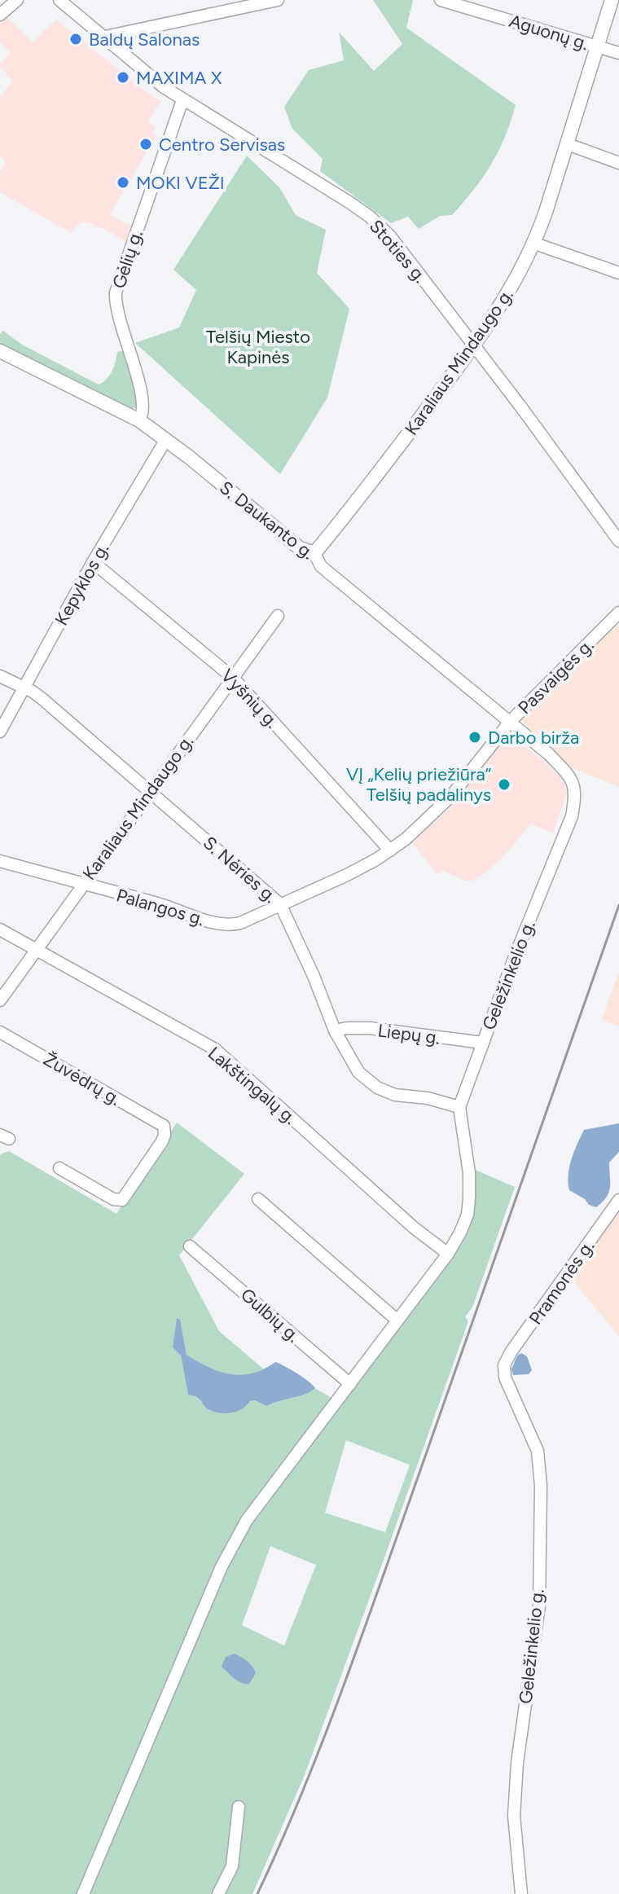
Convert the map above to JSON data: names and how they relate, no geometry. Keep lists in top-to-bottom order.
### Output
{
  "streets": {
    "main road": ["Karaliaus Mindaugo g.", "S. Daukanto g."],
    "street": [
      "Aguonų g.",
      "Stoties g.",
      "Gėlių g.",
      "Kepyklos g.",
      "Pasvaigės g.",
      "Vyšnių g.",
      "S. Nėries g.",
      "Palangos g.",
      "Geležinkelio g.",
      "Liepų g.",
      "Žuvėdrų g.",
      "Lakštingalų g.",
      "Pramonės g.",
      "Gulbių g."
    ]
  },
  "crossings": [
    ["Aguonų g.", "Karaliaus Mindaugo g."],
    ["Stoties g.", "Gėlių g."],
    ["Stoties g.", "Karaliaus Mindaugo g."],
    ["Gėlių g.", "S. Daukanto g."],
    ["Karaliaus Mindaugo g.", "S. Daukanto g."],
    ["Karaliaus Mindaugo g.", "Vyšnių g."],
    ["Karaliaus Mindaugo g.", "S. Nėries g."],
    ["Karaliaus Mindaugo g.", "Palangos g."],
    ["Karaliaus Mindaugo g.", "Lakštingalų g."],
    ["S. Daukanto g.", "Kepyklos g."],
    ["S. Daukanto g.", "Pasvaigės g."],
    ["S. Daukanto g.", "Geležinkelio g."],
    ["Kepyklos g.", "Vyšnių g."],
    ["Kepyklos g.", "S. Nėries g."],
    ["Pasvaigės g.", "Vyšnių g."],
    ["Pasvaigės g.", "S. Nėries g."],
    ["Pasvaigės g.", "Palangos g."],
    ["Pasvaigės g.", "Geležinkelio g."],
    ["S. Nėries g.", "Palangos g."],
    ["S. Nėries g.", "Geležinkelio g."],
    ["S. Nėries g.", "Liepų g."],
    ["Geležinkelio g.", "Liepų g."],
    ["Geležinkelio g.", "Lakštingalų g."],
    ["Geležinkelio g.", "Pramonės g."],
    ["Geležinkelio g.", "Gulbių g."]
  ],
  "parks": ["Telšių Miesto Kapinės"],
  "places": [
    "Baldų Salonas",
    "MAXIMA X",
    "Centro Servisas",
    "MOKI VEŽI",
    "Darbo birža",
    "VĮ „Kelių priežiūra“ Telšių padalinys"
  ]
}
